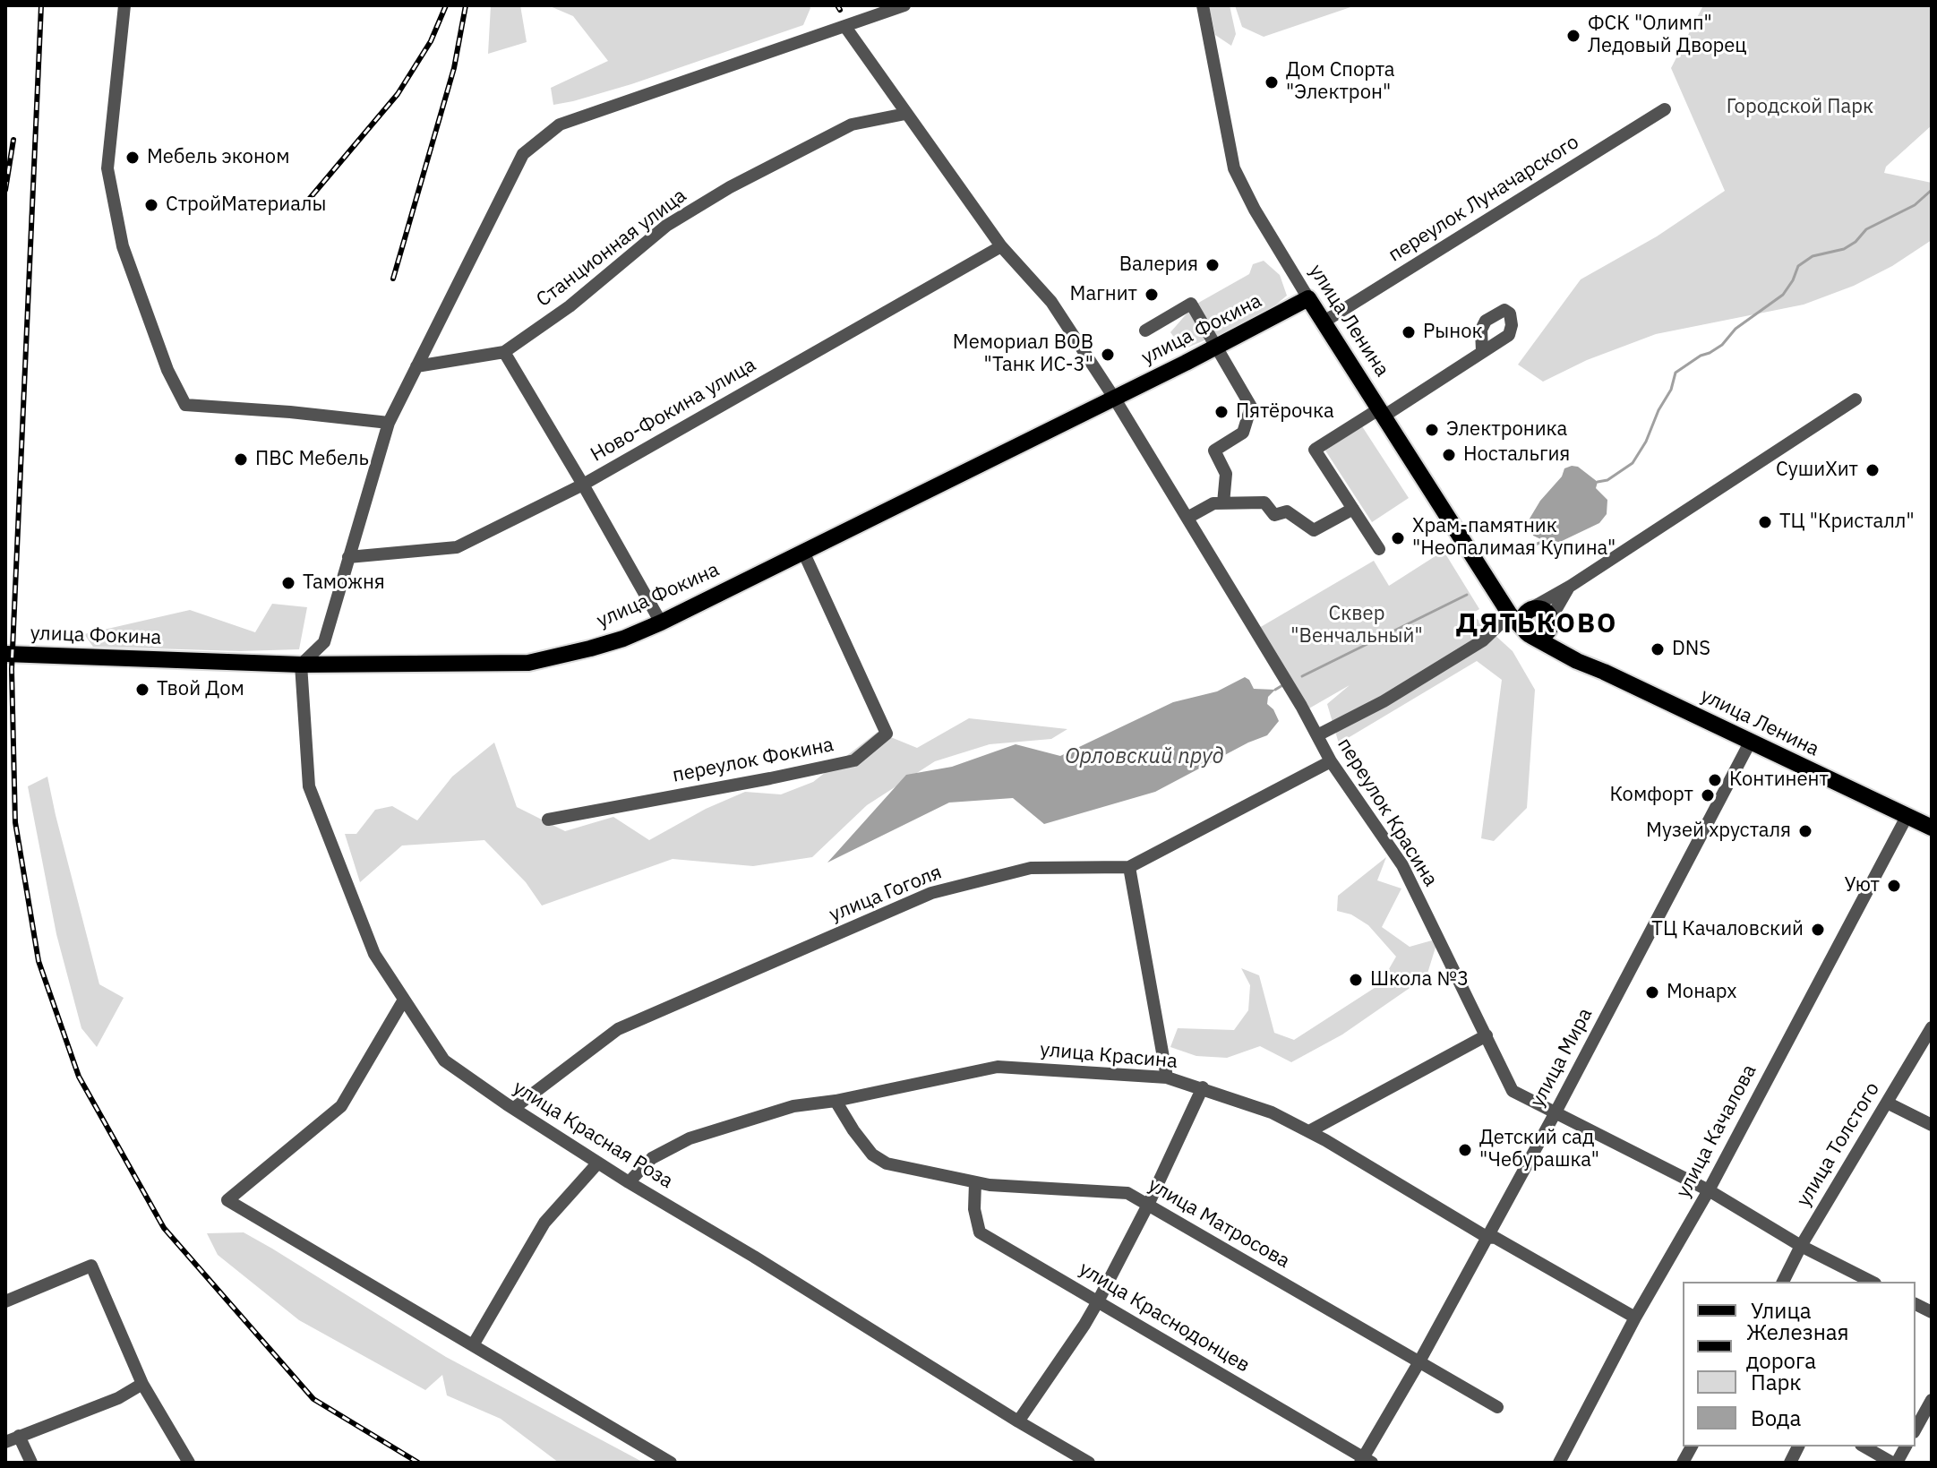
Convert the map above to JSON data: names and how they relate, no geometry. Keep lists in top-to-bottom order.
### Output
{
  "streets": {
    "main road": ["улица Ленина", "улица Фокина"],
    "street": [
      "переулок Луначарского",
      "Станционная улица",
      "Ново-Фокина улица",
      "переулок Фокина",
      "переулок Красина",
      "улица Гоголя",
      "улица Красина",
      "улица Мира",
      "улица Качалова",
      "улица Красная Роза",
      "улица Толстого",
      "улица Матросова",
      "улица Краснодонцев"
    ]
  },
  "crossings": [
    ["переулок Луначарского", "улица Ленина"],
    ["улица Ленина", "улица Фокина"],
    ["улица Ленина", "улица Мира"],
    ["улица Ленина", "улица Качалова"],
    ["улица Фокина", "переулок Фокина"],
    ["улица Фокина", "улица Красная Роза"],
    ["переулок Красина", "улица Гоголя"],
    ["переулок Красина", "улица Мира"],
    ["переулок Красина", "улица Качалова"],
    ["переулок Красина", "улица Толстого"],
    ["улица Гоголя", "улица Красная Роза"],
    ["улица Красина", "улица Мира"],
    ["улица Красина", "улица Качалова"],
    ["улица Красина", "улица Красная Роза"],
    ["улица Красина", "улица Матросова"],
    ["улица Мира", "улица Матросова"],
    ["улица Мира", "улица Краснодонцев"],
    ["улица Матросова", "улица Краснодонцев"]
  ],
  "districts": ["ДЯТЬКОВО"],
  "water": ["Орловский пруд"],
  "parks": ["Городской Парк", "Сквер \"Венчальный\""],
  "places": [
    "ФСК \"Олимп\" Ледовый Дворец",
    "Дом Спорта \"Электрон\"",
    "Мебель эконом",
    "СтройМатериалы",
    "Валерия",
    "Магнит",
    "Рынок",
    "Мемориал ВОВ \"Танк ИС-3\"",
    "Пятёрочка",
    "Электроника",
    "Ностальгия",
    "ПВС Мебель",
    "СушиХит",
    "ТЦ \"Кристалл\"",
    "Храм-памятник \"Неопалимая Купина\"",
    "Таможня",
    "DNS",
    "Твой Дом",
    "Континент",
    "Комфорт",
    "Музей хрусталя",
    "Уют",
    "ТЦ Качаловский",
    "Школа №3",
    "Монарх",
    "Детский сад \"Чебурашка\""
  ],
  "legend": [
    "Улица",
    "Железная дорога",
    "Парк",
    "Вода"
  ]
}
